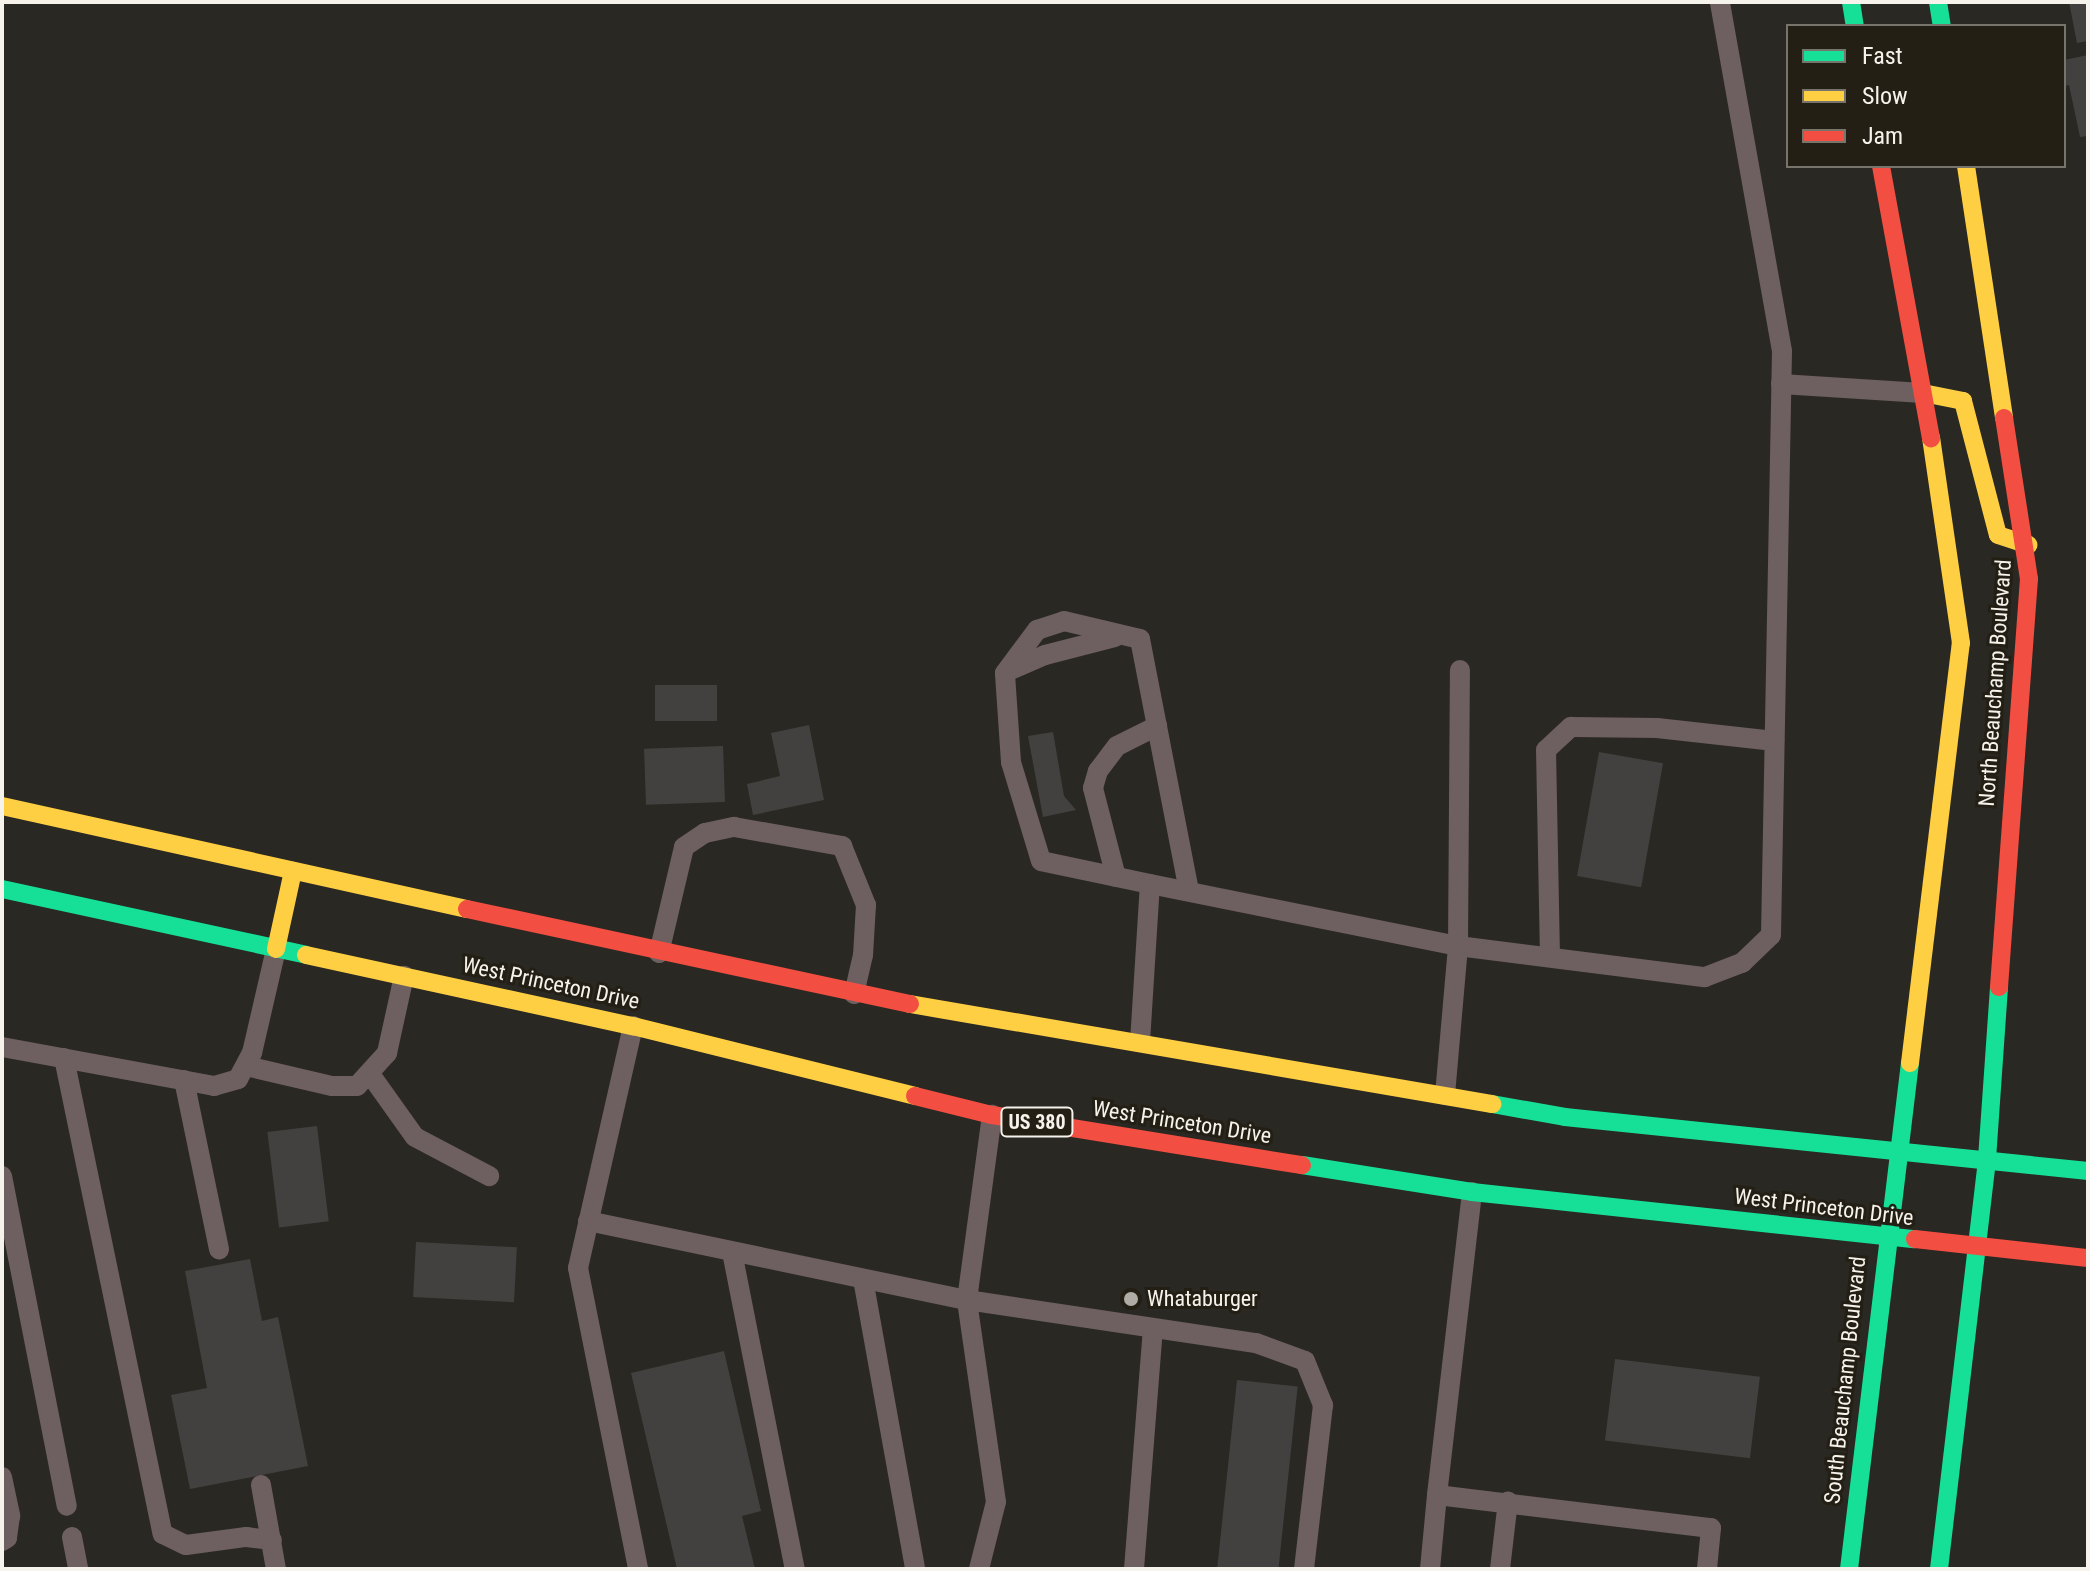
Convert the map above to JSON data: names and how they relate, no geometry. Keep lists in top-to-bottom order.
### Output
{
  "streets": {
    "main road": [
      "North Beauchamp Boulevard",
      "West Princeton Drive",
      "US 380",
      "South Beauchamp Boulevard"
    ]
  },
  "crossings": [
    ["North Beauchamp Boulevard", "South Beauchamp Boulevard"],
    ["West Princeton Drive", "South Beauchamp Boulevard"]
  ],
  "places": ["Whataburger"],
  "legend": ["Fast", "Slow", "Jam"]
}
